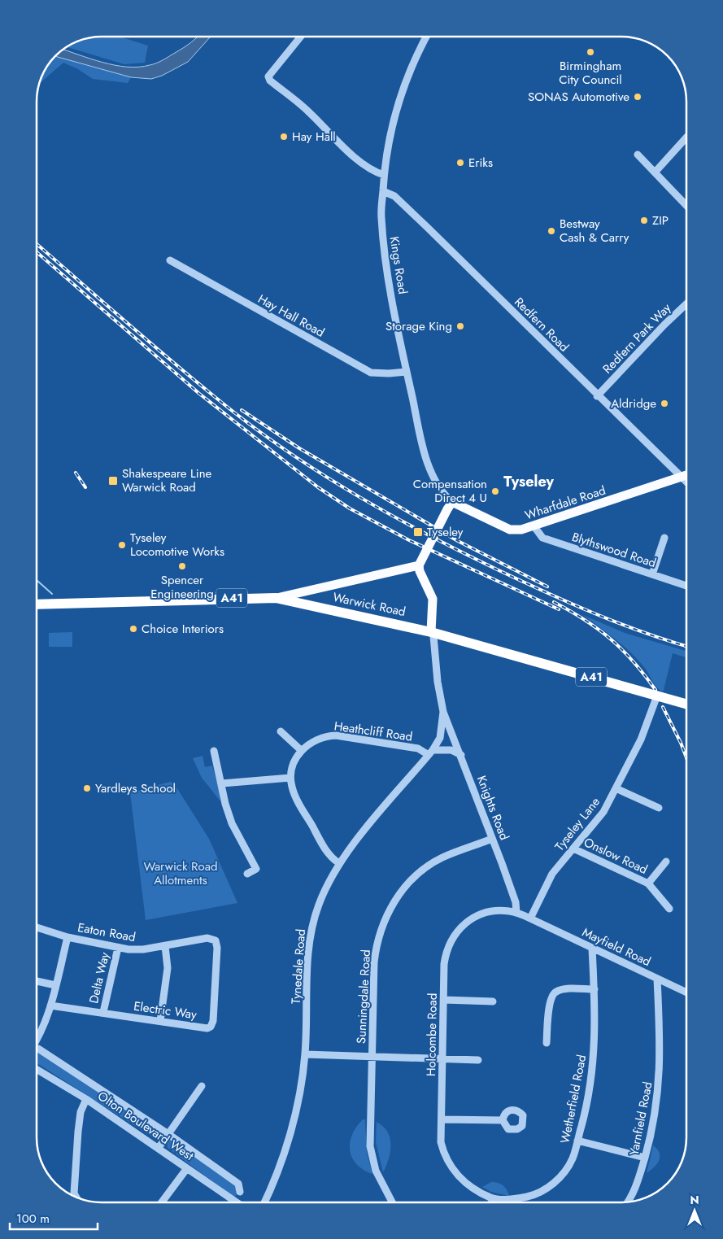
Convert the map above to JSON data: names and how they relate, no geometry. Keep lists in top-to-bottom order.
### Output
{
  "streets": {
    "highway": ["A41", "Warwick Road"],
    "main road": ["Wharfdale Road"],
    "street": [
      "Kings Road",
      "Hay Hall Road",
      "Redfern Road",
      "Redfern Park Way",
      "Blythswood Road",
      "Heathcliff Road",
      "Knights Road",
      "Tyseley Lane",
      "Onslow Road",
      "Eaton Road",
      "Mayfield Road",
      "Tynedale Road",
      "Delta Way",
      "Sunningdale Road",
      "Electric Way",
      "Holcombe Road",
      "Wetherfield Road",
      "Yarnfield Road",
      "Olton Boulevard West"
    ]
  },
  "crossings": [
    ["Kings Road", "Hay Hall Road"],
    ["Kings Road", "Redfern Road"],
    ["Kings Road", "Wharfdale Road"],
    ["Redfern Road", "Redfern Park Way"],
    ["Redfern Road", "Wharfdale Road"],
    ["Wharfdale Road", "Blythswood Road"],
    ["Warwick Road", "Knights Road"],
    ["Warwick Road", "Tyseley Lane"],
    ["Heathcliff Road", "Knights Road"],
    ["Heathcliff Road", "Tynedale Road"],
    ["Knights Road", "Tynedale Road"],
    ["Knights Road", "Sunningdale Road"],
    ["Knights Road", "Holcombe Road"],
    ["Tyseley Lane", "Onslow Road"],
    ["Tyseley Lane", "Mayfield Road"],
    ["Tyseley Lane", "Holcombe Road"],
    ["Eaton Road", "Delta Way"],
    ["Eaton Road", "Electric Way"],
    ["Mayfield Road", "Holcombe Road"],
    ["Mayfield Road", "Wetherfield Road"],
    ["Mayfield Road", "Yarnfield Road"],
    ["Delta Way", "Electric Way"],
    ["Holcombe Road", "Wetherfield Road"]
  ],
  "districts": ["Tyseley"],
  "parks": ["Warwick Road Allotments"],
  "places": {
    "other": [
      "Birmingham City Council",
      "SONAS Automotive",
      "Hay Hall",
      "Eriks",
      "ZIP",
      "Bestway Cash & Carry",
      "Storage King",
      "Aldridge",
      "Compensation Direct 4 U",
      "Tyseley Locomotive Works",
      "Spencer Engineering",
      "Choice Interiors",
      "Yardleys School"
    ],
    "transit": ["Shakespeare Line Warwick Road", "Tyseley"]
  },
  "scale_bar": "100 m",
  "north": "top"
}
